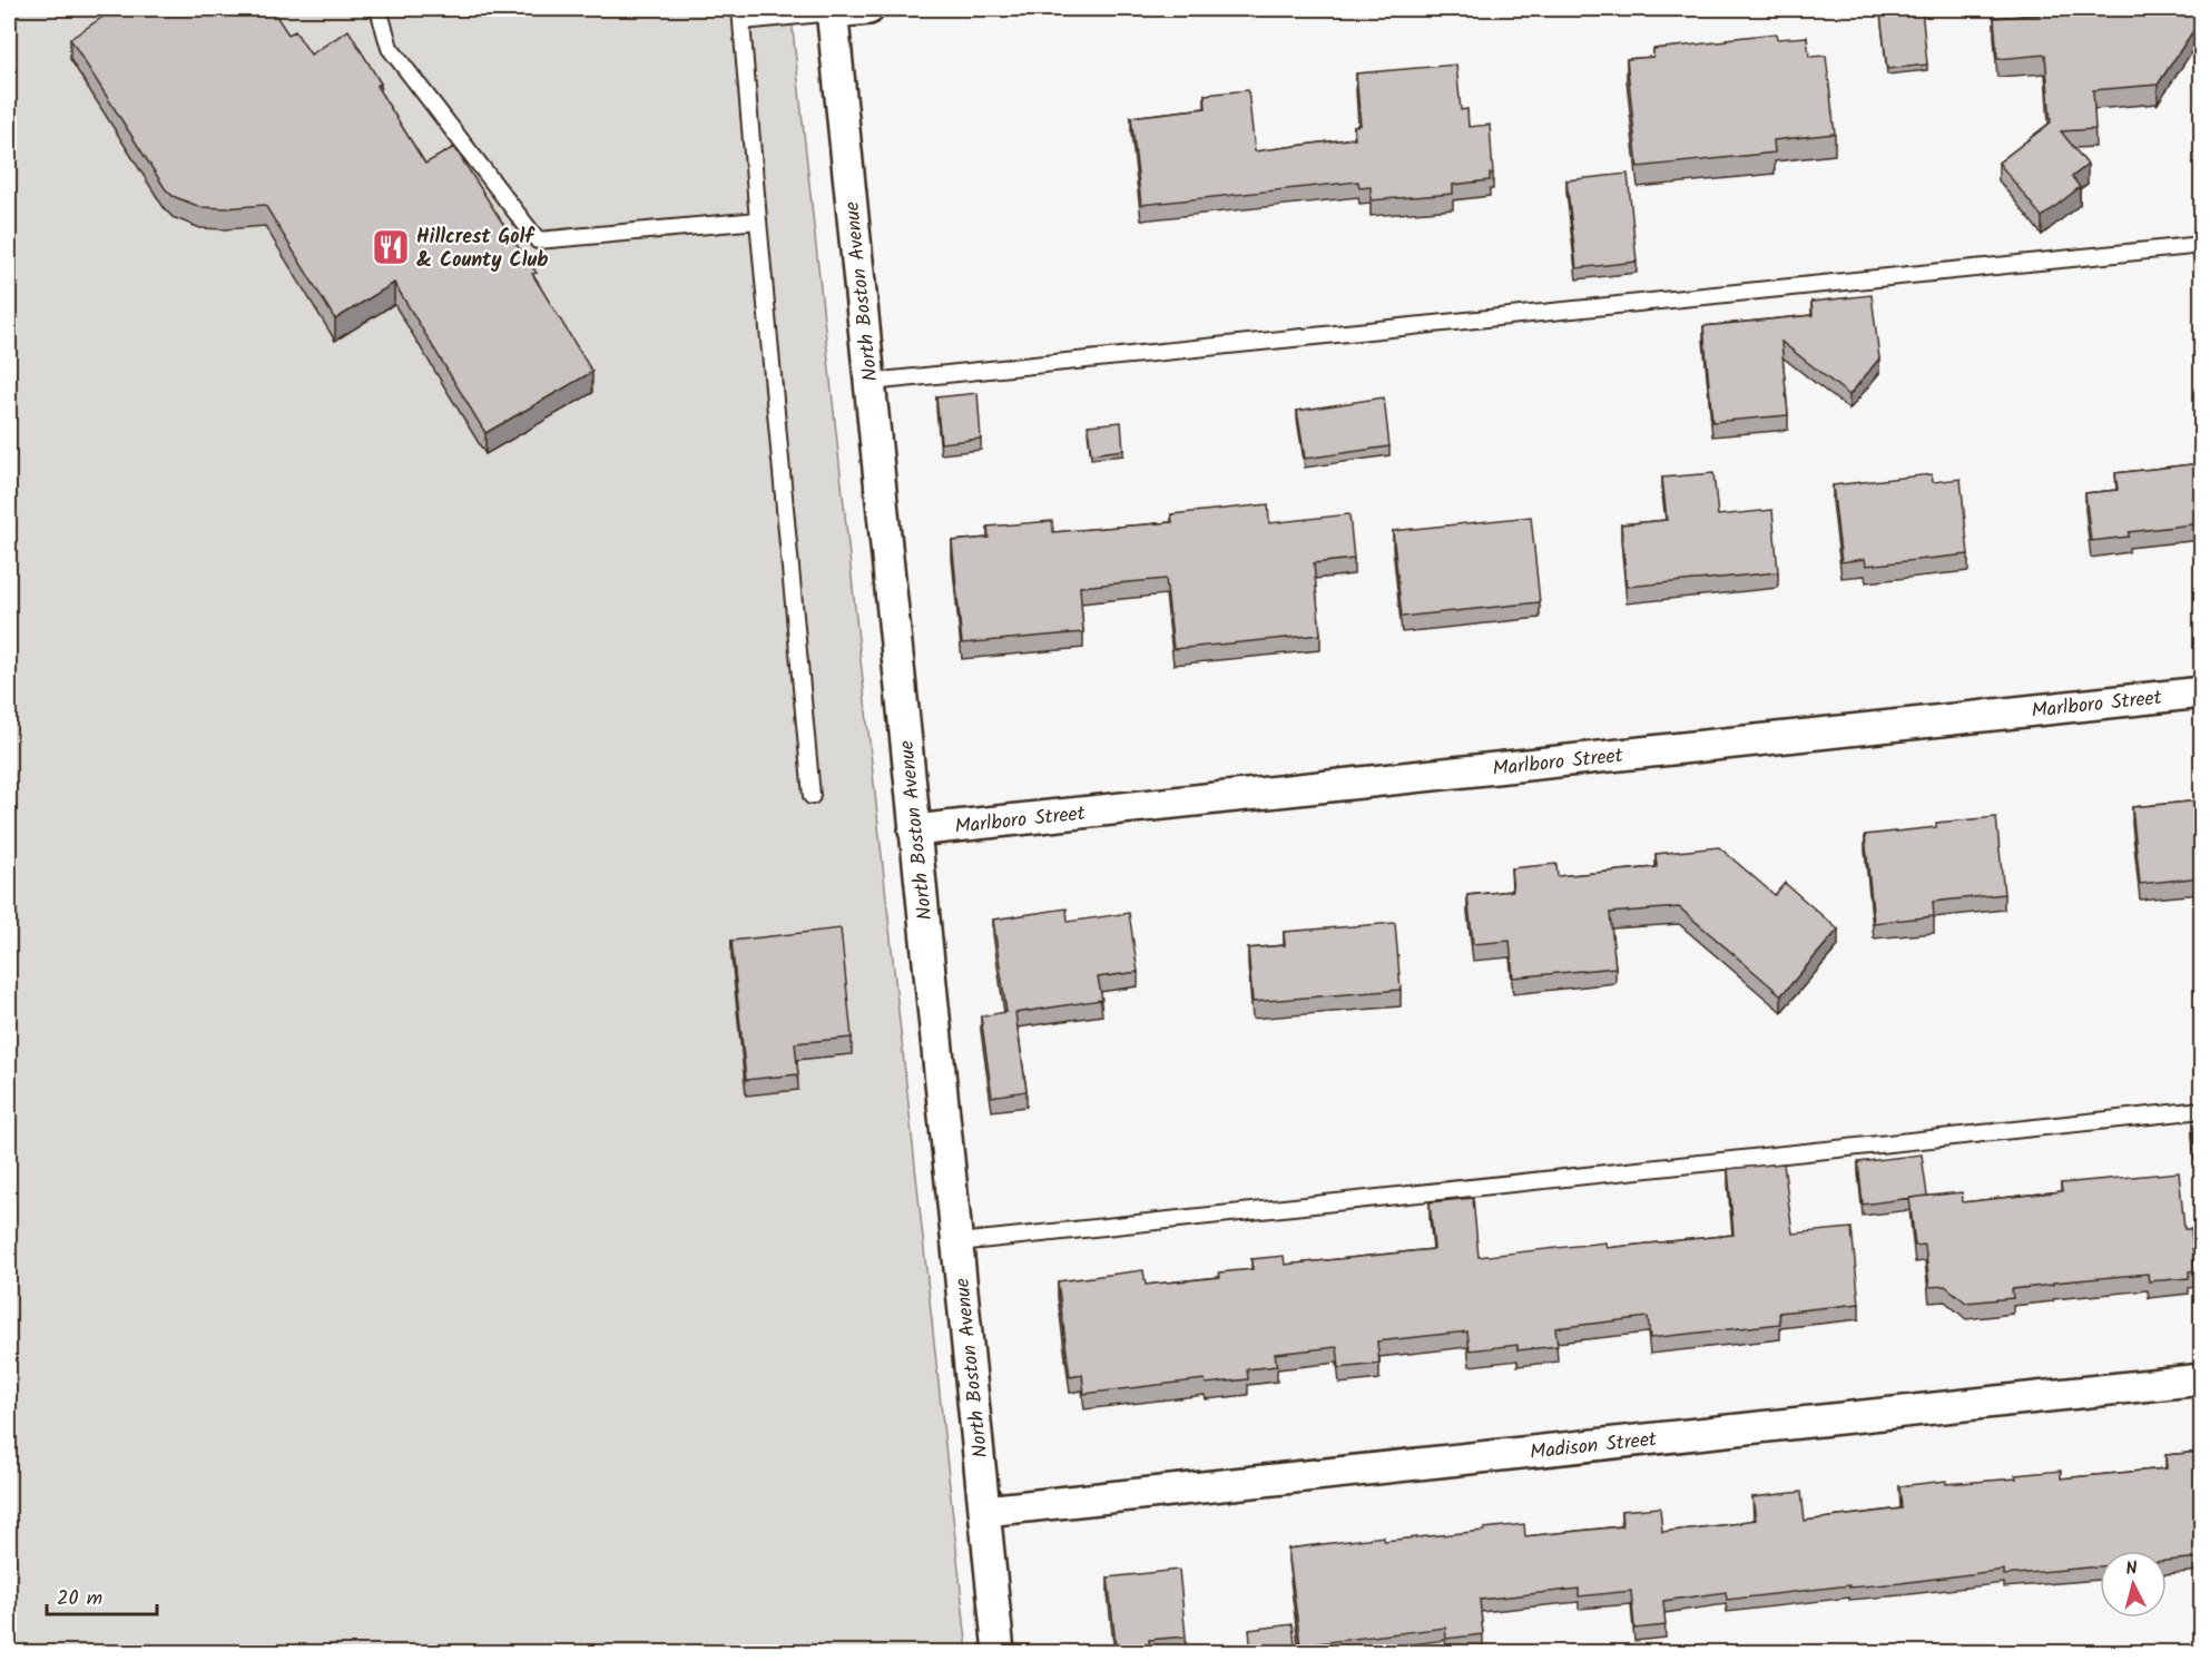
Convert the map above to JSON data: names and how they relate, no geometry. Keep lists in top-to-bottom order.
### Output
{
  "streets": {
    "street": ["North Boston Avenue", "Marlboro Street", "Madison Street"]
  },
  "crossings": [
    ["North Boston Avenue", "Marlboro Street"],
    ["North Boston Avenue", "Madison Street"]
  ],
  "places": {
    "restaurant": ["Hillcrest Golf & County Club"]
  },
  "scale_bar": "20 m",
  "north": "top"
}
